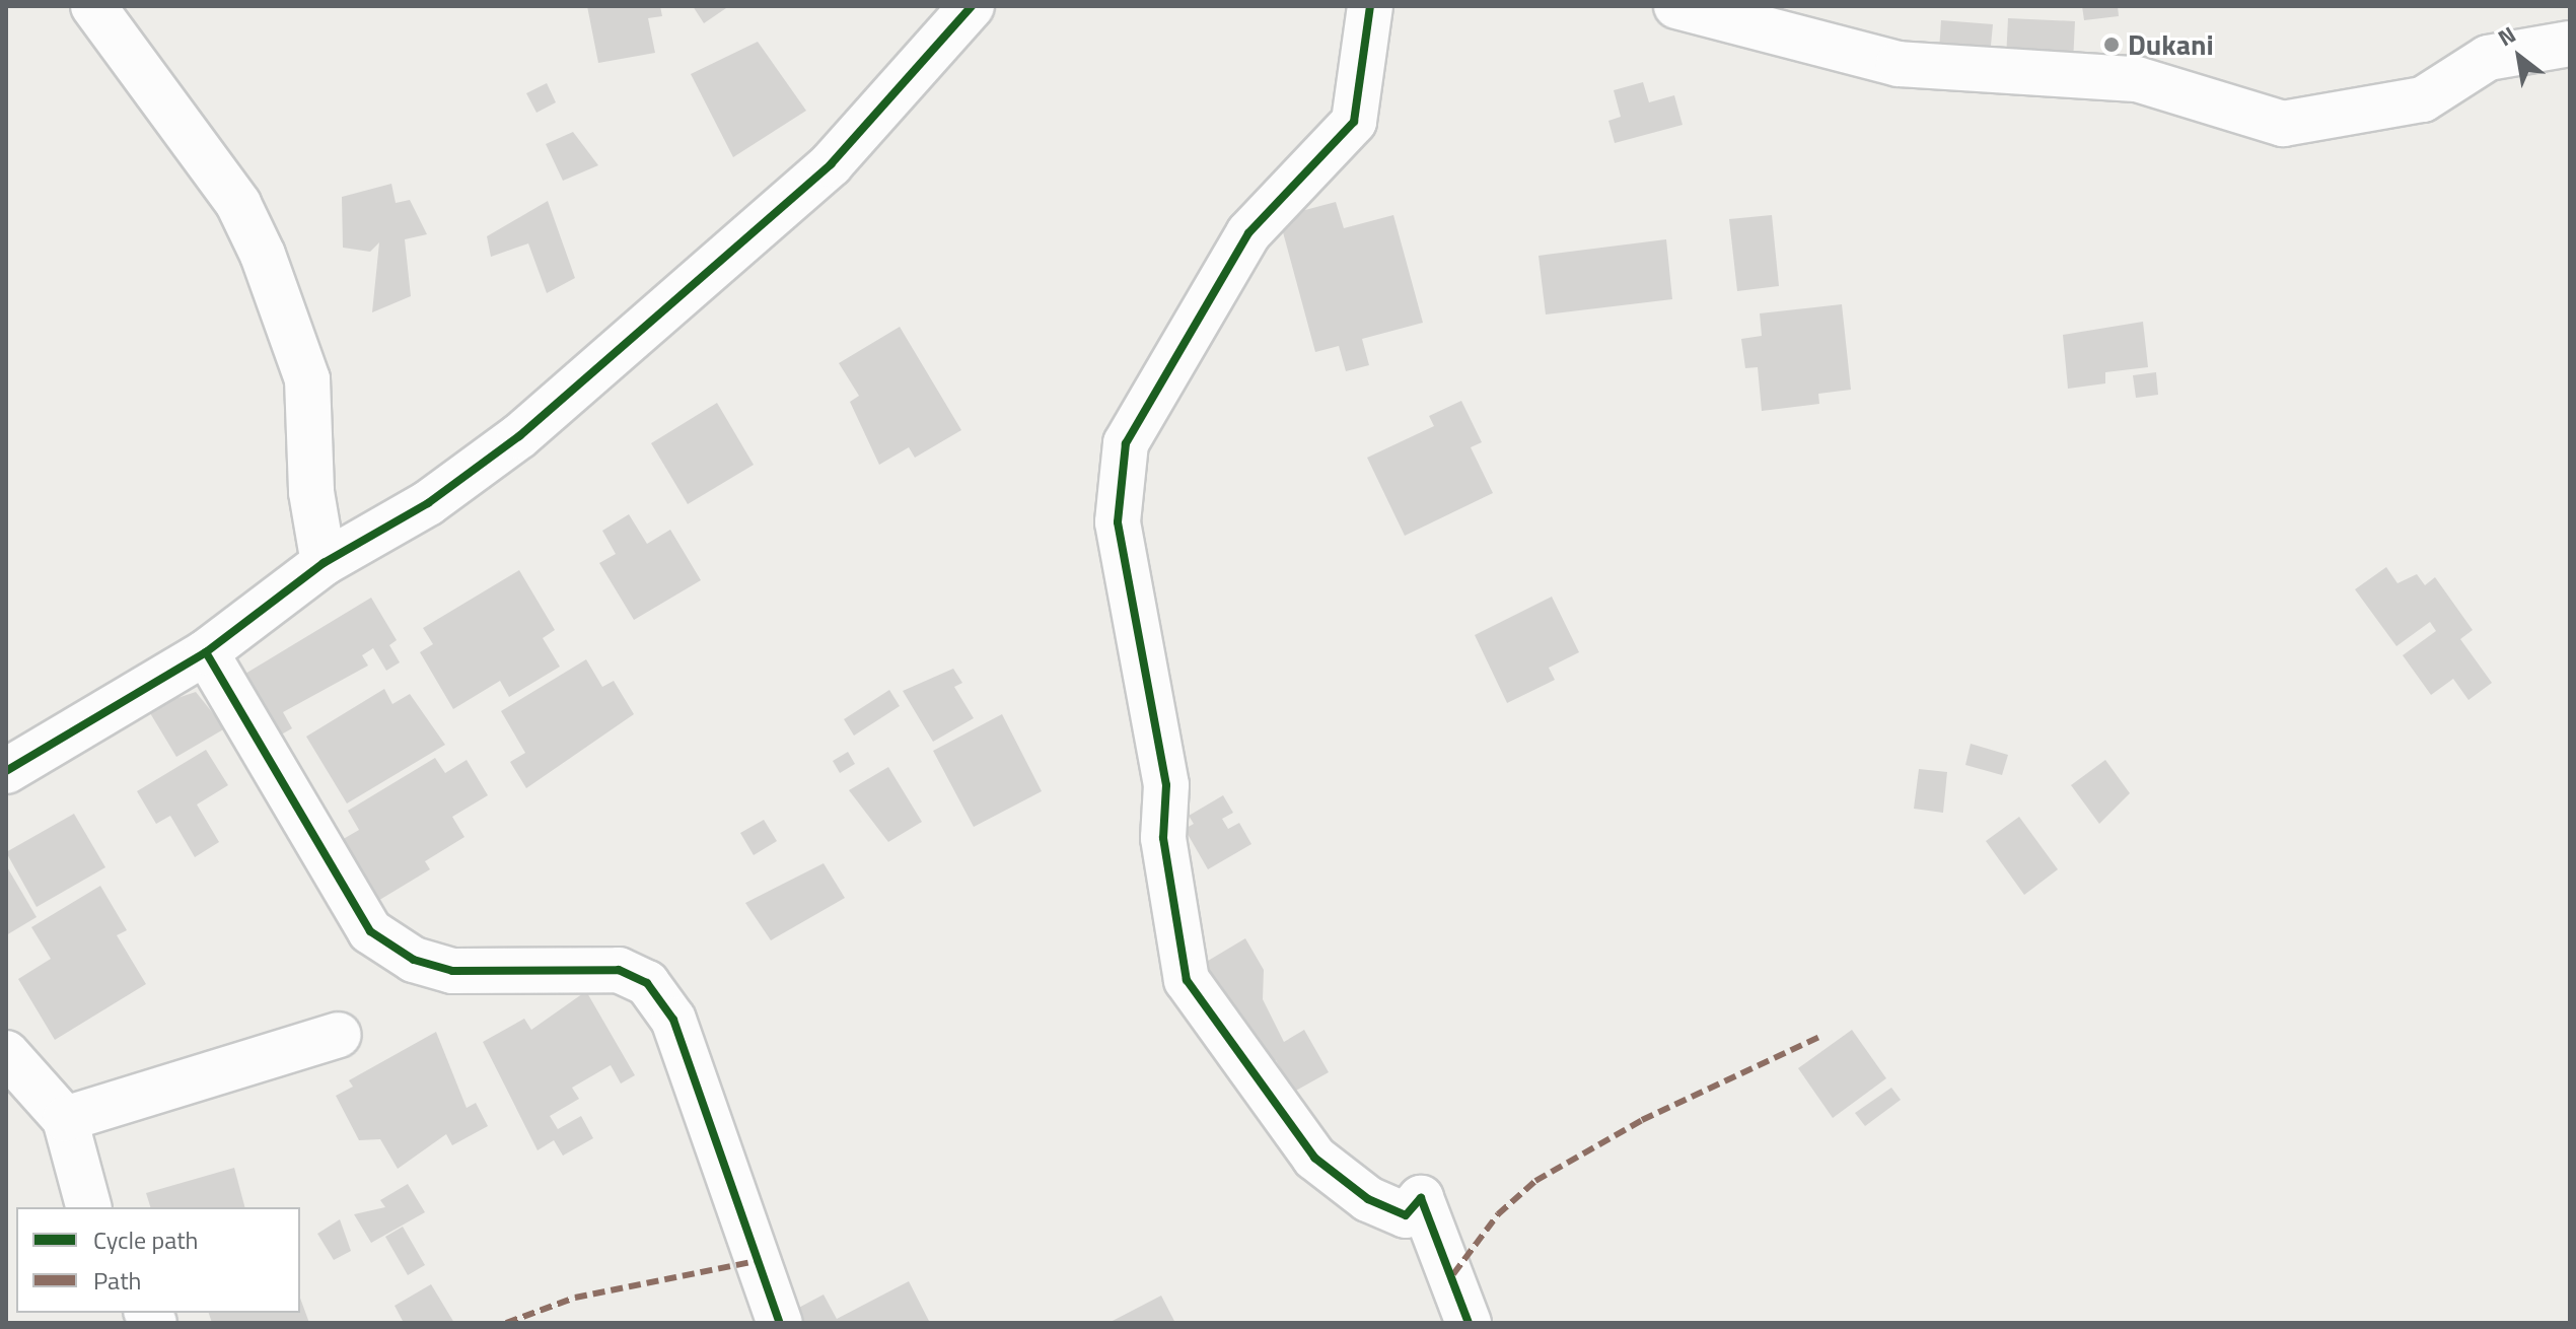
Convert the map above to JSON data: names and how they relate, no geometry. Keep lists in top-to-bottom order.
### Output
{
  "places": ["Dukani"],
  "legend": ["Cycle path", "Path"],
  "north": "top left"
}
